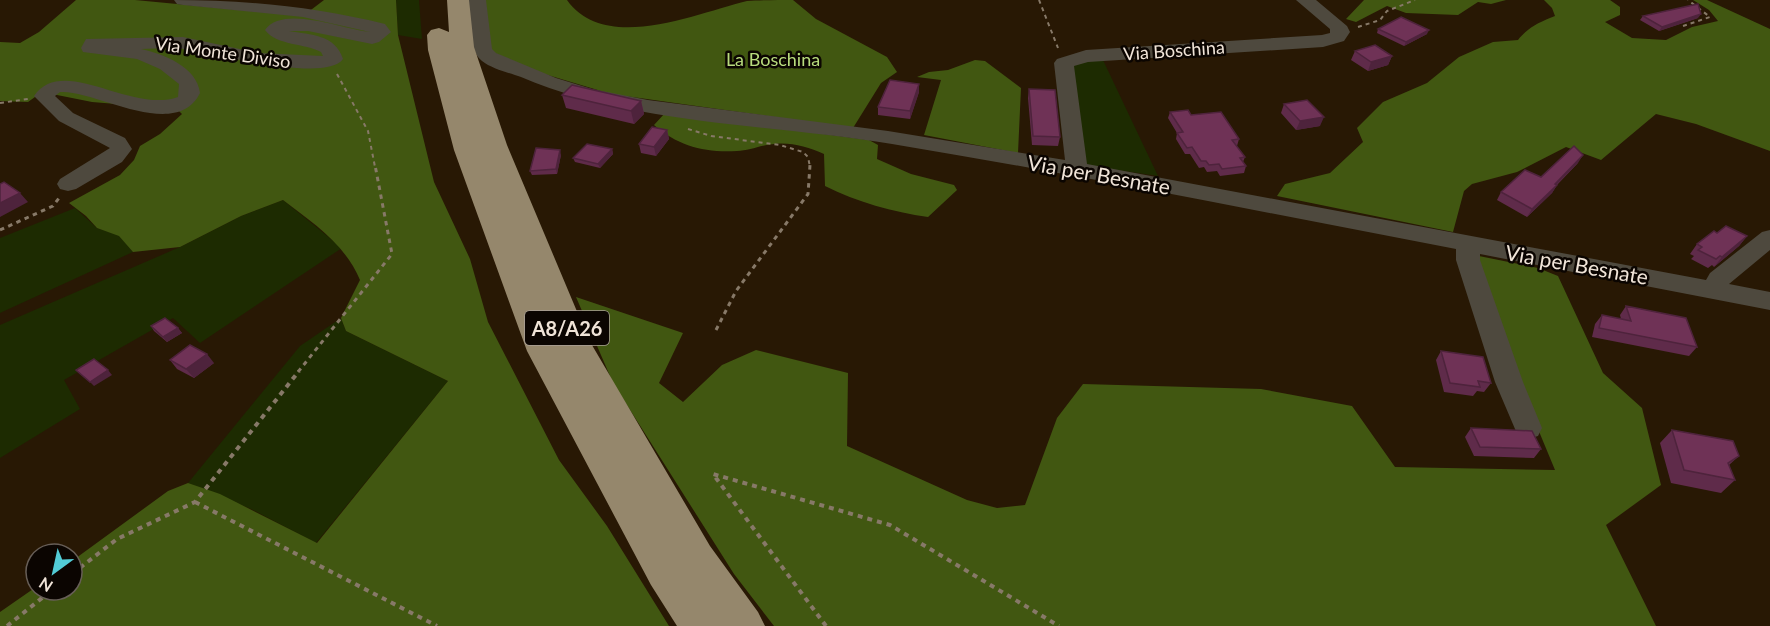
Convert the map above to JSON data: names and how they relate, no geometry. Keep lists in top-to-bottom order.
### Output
{
  "streets": {
    "highway": ["A8/A26"],
    "street": ["Via Boschina", "Via Monte Diviso", "Via per Besnate"]
  },
  "parks": ["La Boschina"],
  "north": "bottom left"
}
